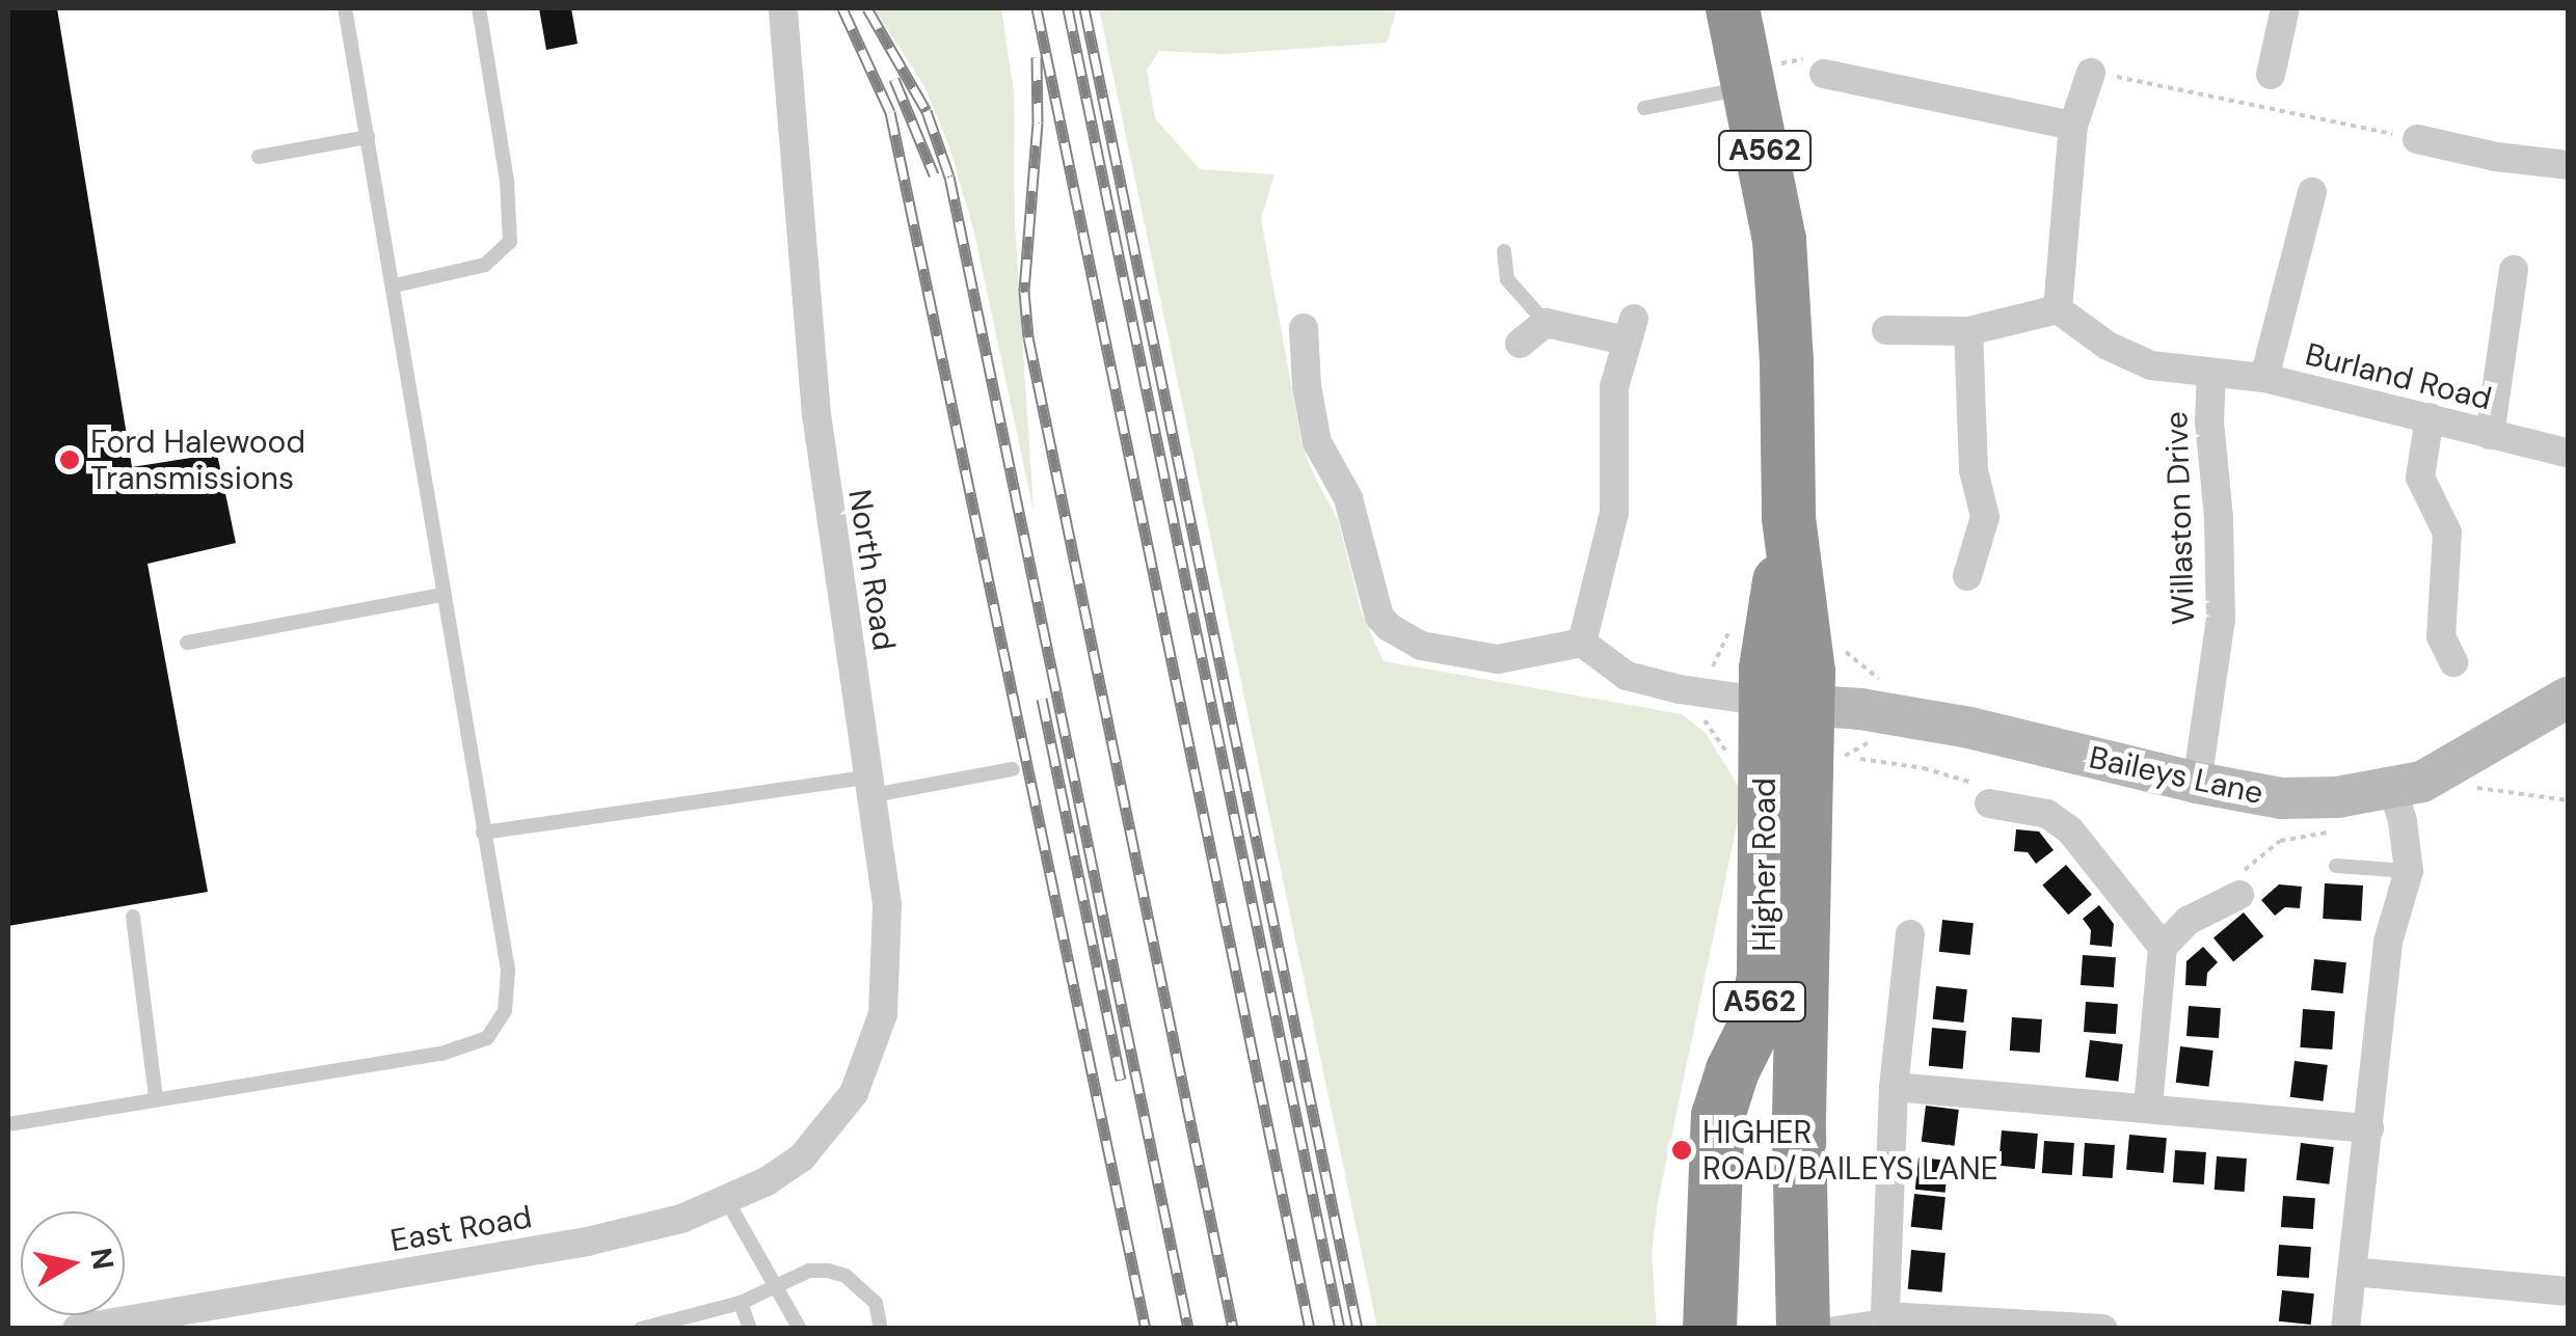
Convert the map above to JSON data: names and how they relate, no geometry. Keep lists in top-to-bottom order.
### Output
{
  "streets": {
    "highway": ["A562", "Higher Road"],
    "street": [
      "Burland Road",
      "Willaston Drive",
      "North Road",
      "Baileys Lane",
      "East Road"
    ]
  },
  "crossings": [
    ["Burland Road", "Willaston Drive"],
    ["Willaston Drive", "Baileys Lane"],
    ["North Road", "East Road"],
    ["Baileys Lane", "Higher Road"]
  ],
  "places": ["Ford Halewood Transmissions", "HIGHER ROAD/BAILEYS LANE"],
  "north": "right"
}
